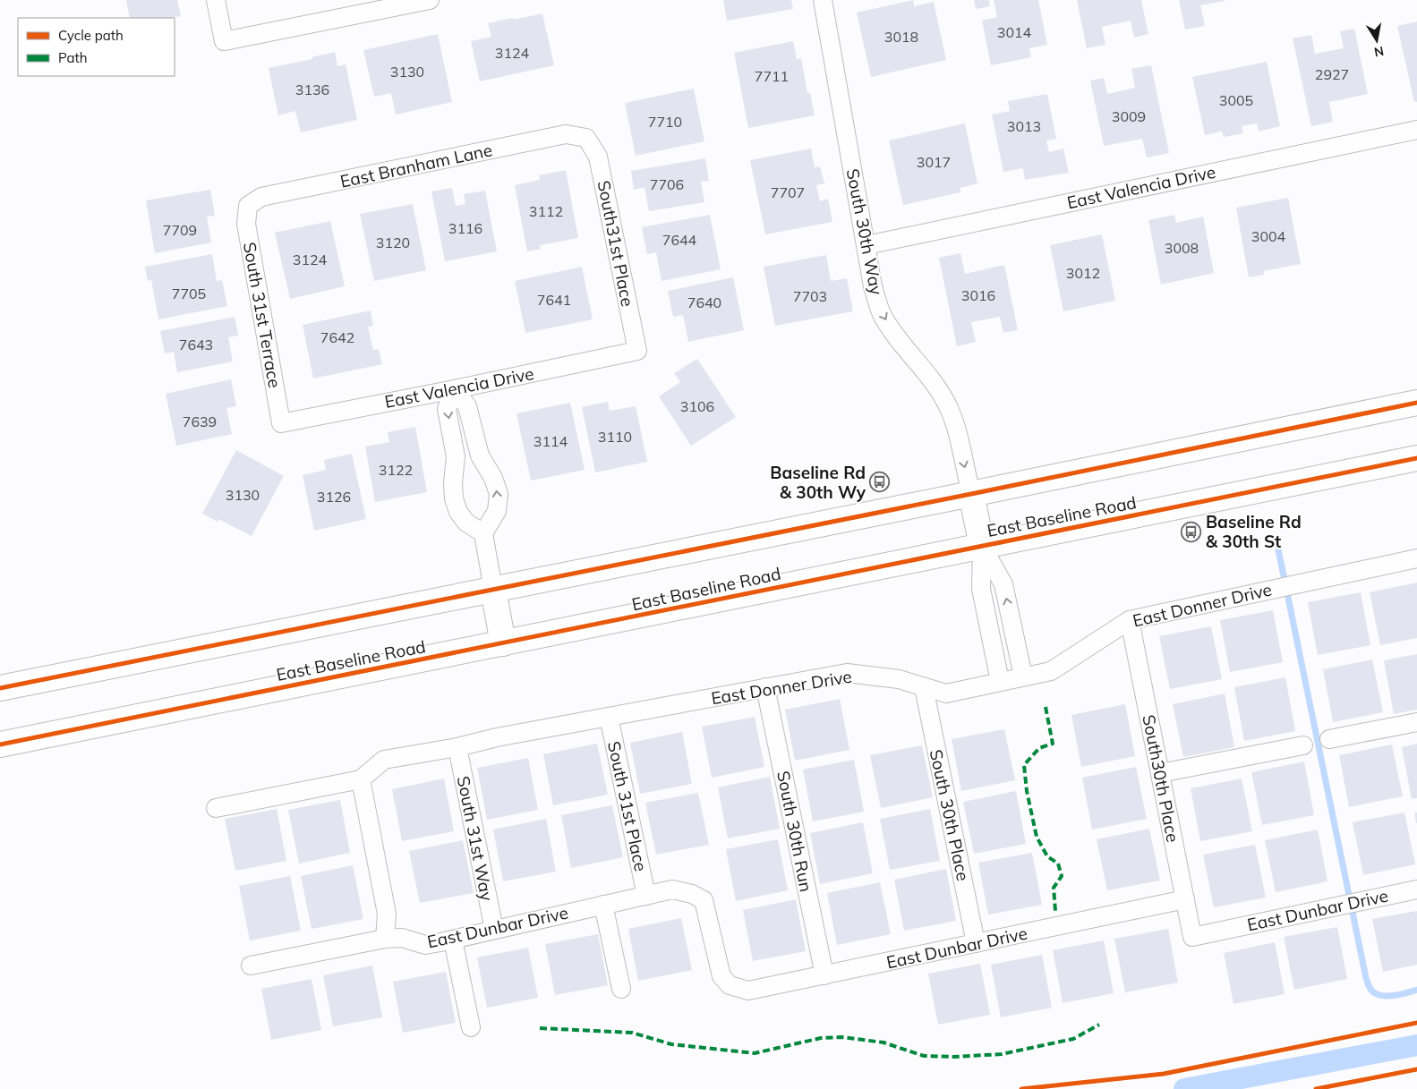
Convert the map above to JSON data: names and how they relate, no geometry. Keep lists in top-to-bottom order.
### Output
{
  "streets": {
    "main road": ["East Baseline Road"],
    "street": [
      "East Branham Lane",
      "East Valencia Drive",
      "South 30th Way",
      "South31st Place",
      "South 31st Terrace",
      "East Donner Drive",
      "South30th Place",
      "South 31st Place",
      "South 30th Place",
      "South 30th Run",
      "South 31st Way",
      "East Dunbar Drive"
    ]
  },
  "crossings": [
    ["East Branham Lane", "South31st Place"],
    ["East Branham Lane", "South 31st Terrace"],
    ["East Valencia Drive", "South 30th Way"],
    ["East Valencia Drive", "South31st Place"],
    ["East Valencia Drive", "South 31st Terrace"],
    ["East Donner Drive", "South30th Place"],
    ["East Donner Drive", "South 31st Place"],
    ["East Donner Drive", "South 30th Place"],
    ["East Donner Drive", "South 30th Run"],
    ["East Donner Drive", "South 31st Way"],
    ["South30th Place", "East Dunbar Drive"],
    ["South 31st Place", "East Dunbar Drive"],
    ["South 30th Place", "East Dunbar Drive"],
    ["South 30th Run", "East Dunbar Drive"],
    ["South 31st Way", "East Dunbar Drive"]
  ],
  "one_way": ["South 30th Way"],
  "places": {
    "bus stop": ["Baseline Rd & 30th Wy", "Baseline Rd & 30th St"]
  },
  "house_numbers": [
    "3014",
    "3018",
    "3124",
    "3130",
    "2927",
    "7711",
    "3136",
    "3005",
    "3009",
    "7710",
    "3013",
    "3017",
    "7706",
    "7707",
    "3112",
    "3116",
    "7709",
    "3004",
    "7644",
    "3120",
    "3008",
    "3124",
    "3012",
    "7705",
    "3016",
    "7703",
    "7641",
    "7640",
    "7642",
    "7643",
    "3106",
    "7639",
    "3110",
    "3114",
    "3122",
    "3130",
    "3126"
  ],
  "legend": ["Cycle path", "Path"],
  "north": "bottom"
}
